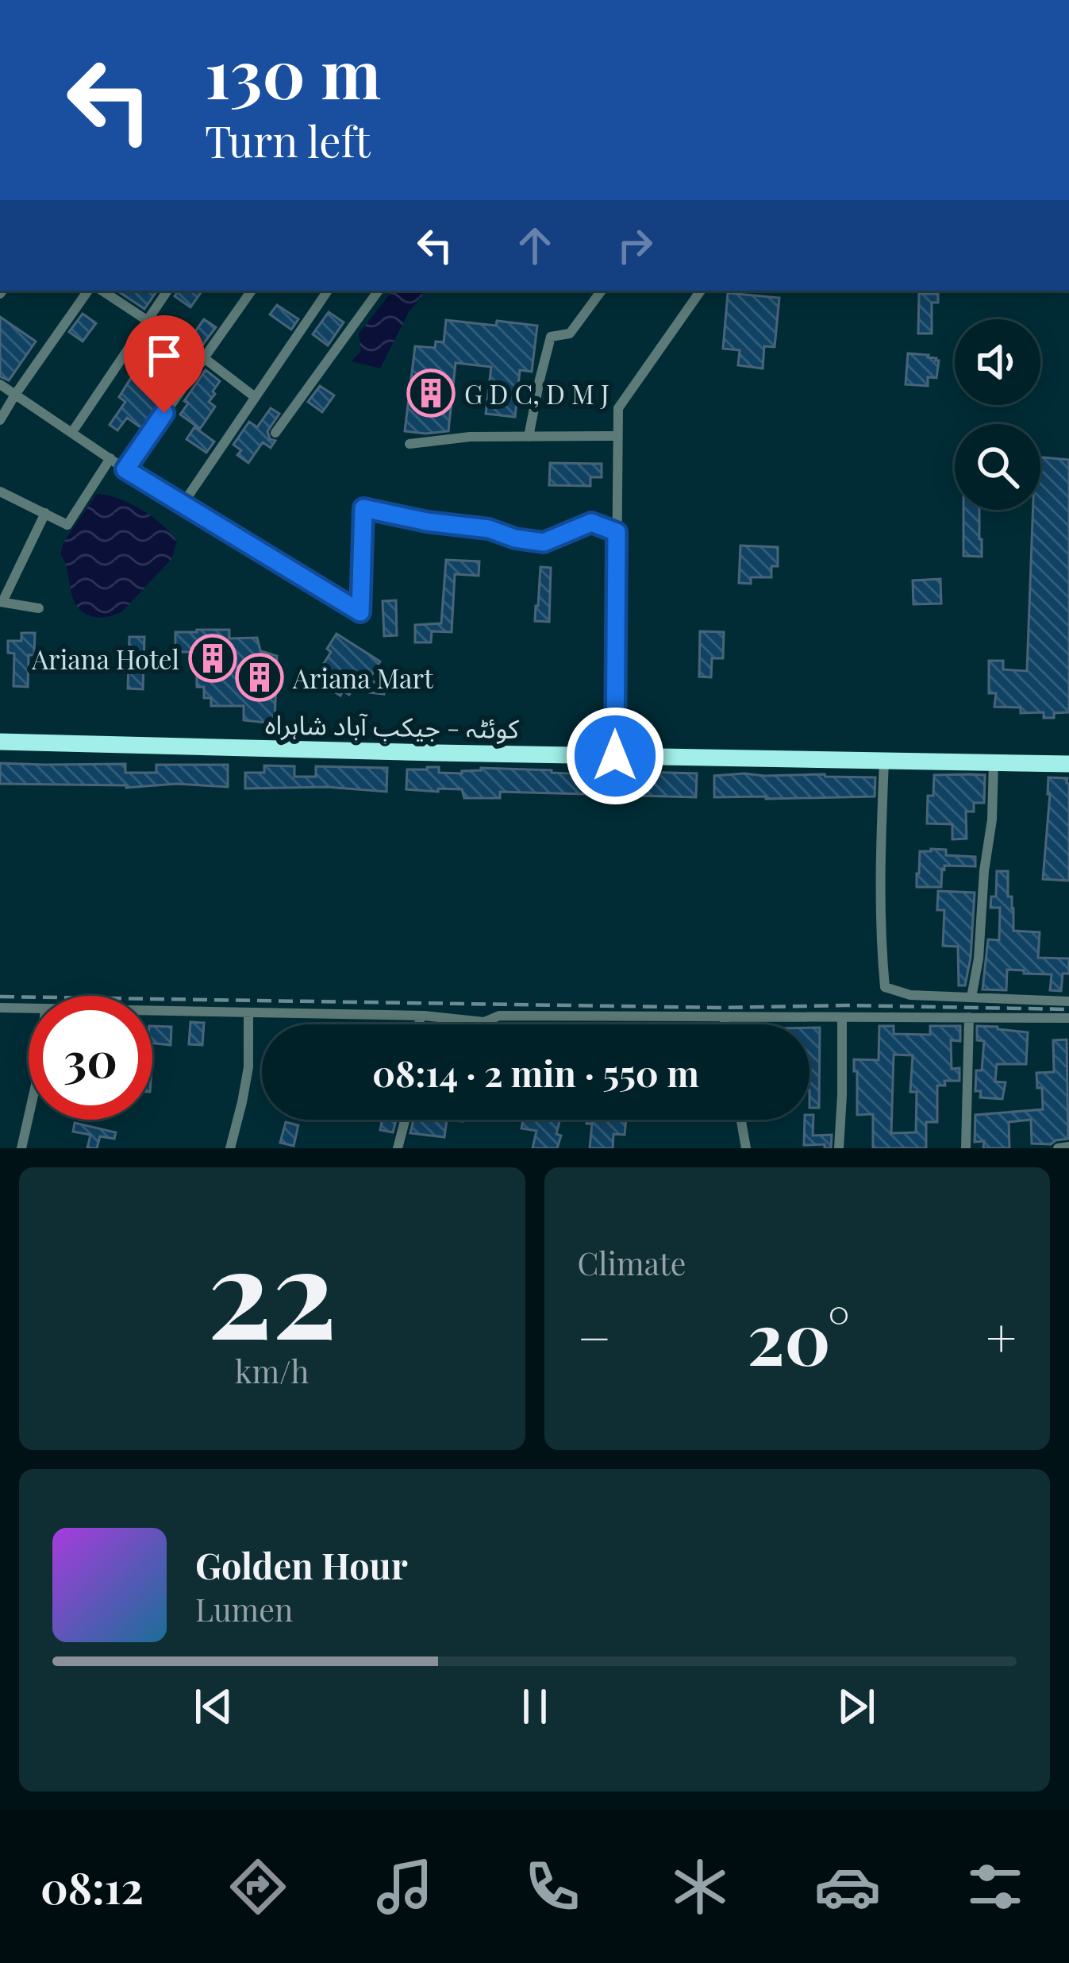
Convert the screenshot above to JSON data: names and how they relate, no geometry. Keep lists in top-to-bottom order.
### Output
{
  "streets": {
    "highway": ["کوئٹہ - جیکب آباد شاہراہ"]
  },
  "places": {
    "building": ["G D C, D M J", "Ariana Hotel", "Ariana Mart"]
  },
  "page": {
    "turn": ["130 m", "Turn left"],
    "limit": "30",
    "trip": "08:14 · 2 min · 550 m",
    "tile": [
      ["22", "km/h"],
      "Climate"
    ],
    "heat": ["−", "20°", "+"],
    "song": ["Golden Hour", "Lumen"],
    "tabs": "08:12"
  }
}
